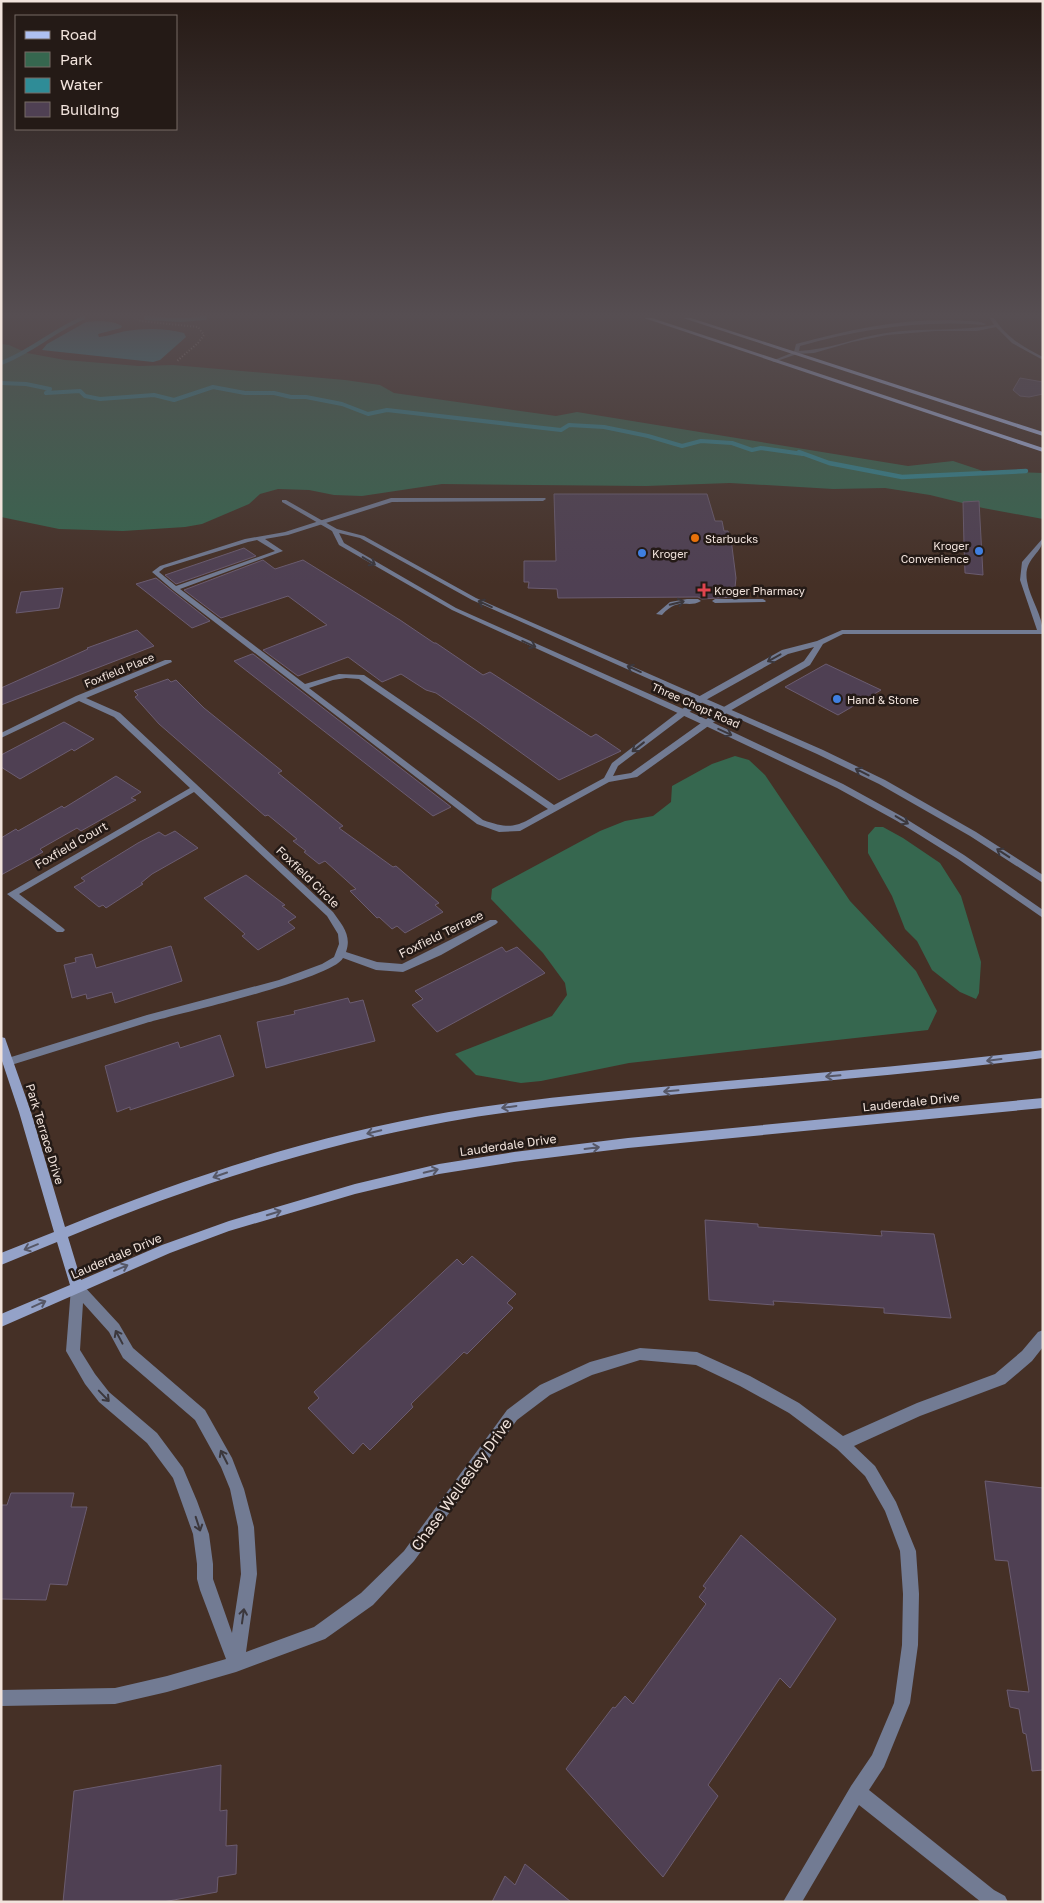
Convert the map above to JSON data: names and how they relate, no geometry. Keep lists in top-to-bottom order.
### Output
{
  "streets": {
    "main road": ["Lauderdale Drive", "Park Terrace Drive"],
    "street": [
      "Foxfield Place",
      "Three Chopt Road",
      "Foxfield Court",
      "Foxfield Circle",
      "Foxfield Terrace",
      "Chase Wellesley Drive"
    ]
  },
  "crossings": [
    ["Foxfield Place", "Foxfield Circle"],
    ["Foxfield Court", "Foxfield Circle"],
    ["Foxfield Circle", "Foxfield Terrace"],
    ["Lauderdale Drive", "Park Terrace Drive"]
  ],
  "places": {
    "other": [
      "Starbucks",
      "Kroger Convenience",
      "Kroger",
      "Hand & Stone"
    ],
    "health": ["Kroger Pharmacy"]
  },
  "legend": [
    "Road",
    "Park",
    "Water",
    "Building"
  ]
}
